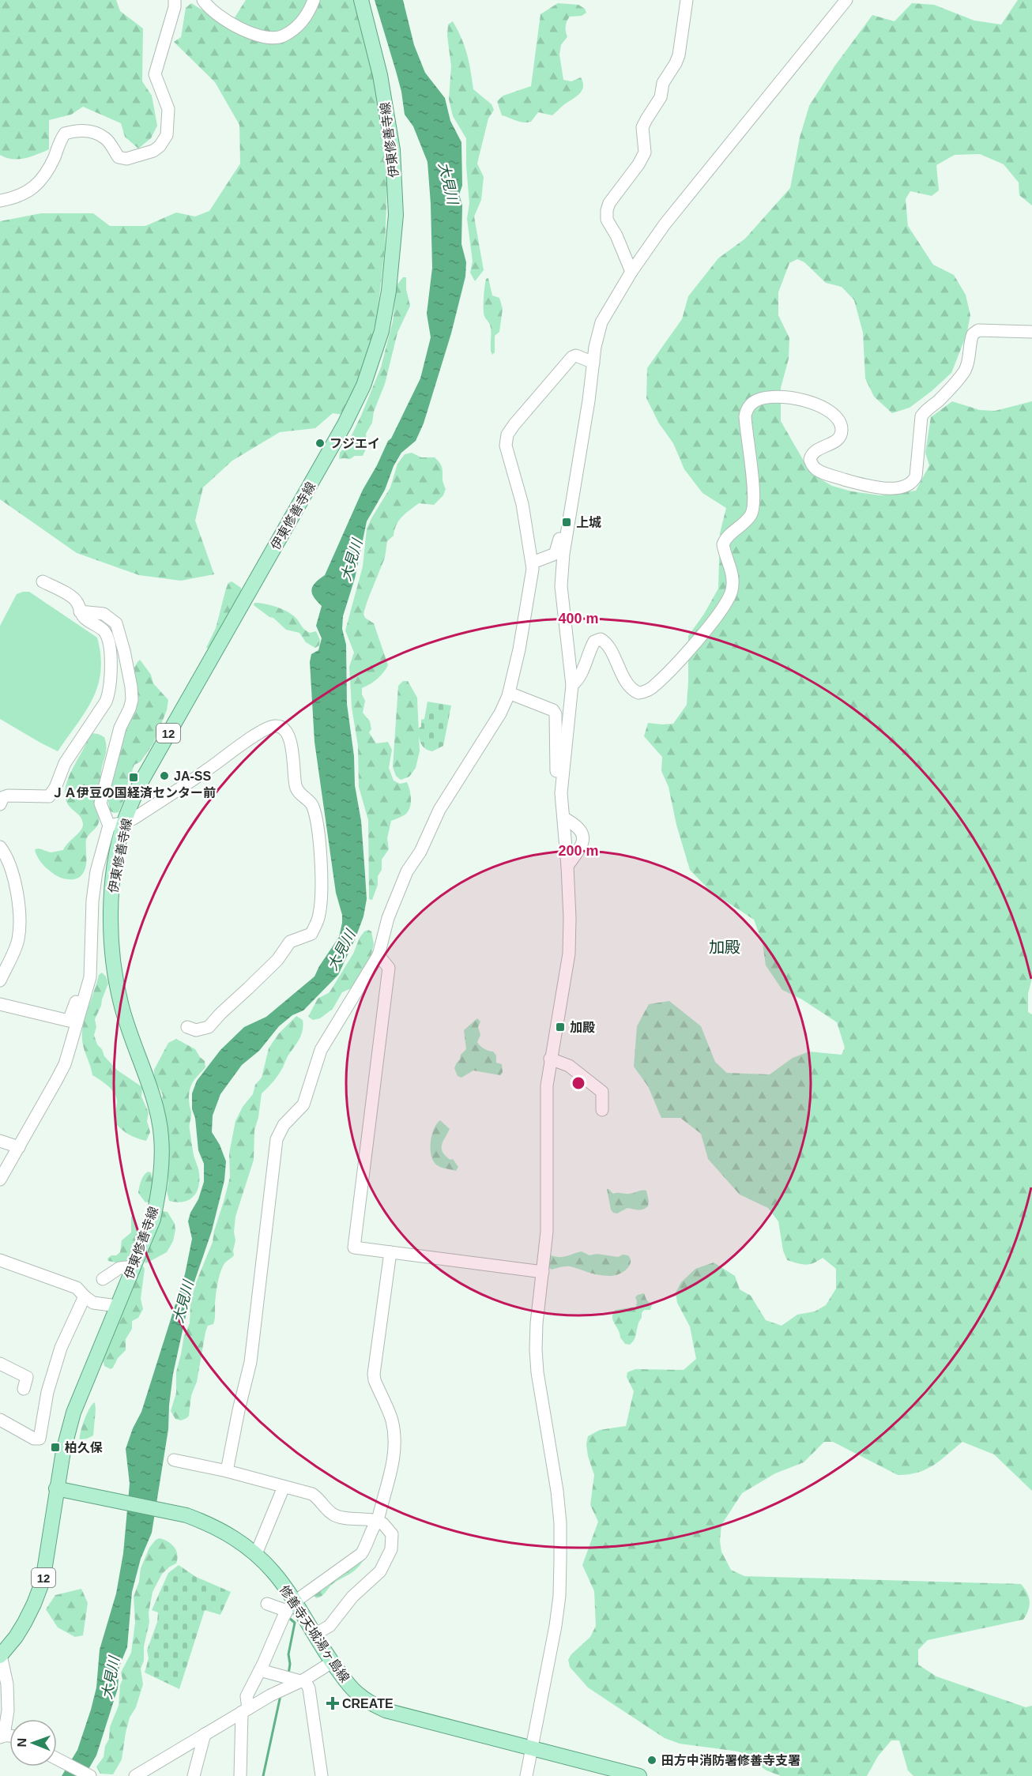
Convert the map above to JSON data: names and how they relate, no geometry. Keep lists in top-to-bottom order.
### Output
{
  "streets": {
    "main road": ["伊東修善寺線", "12", "修善寺天城湯ヶ島線"]
  },
  "crossings": [
    ["伊東修善寺線", "修善寺天城湯ヶ島線"]
  ],
  "districts": ["加殿"],
  "water": ["大見川"],
  "places": {
    "other": ["フジエイ", "JA-SS", "田方中消防署修善寺支署"],
    "transit": [
      "上城",
      "ＪＡ伊豆の国経済センター前",
      "加殿",
      "柏久保"
    ],
    "health": ["CREATE"]
  },
  "north": "left",
  "rings": ["400 m", "200 m"]
}
